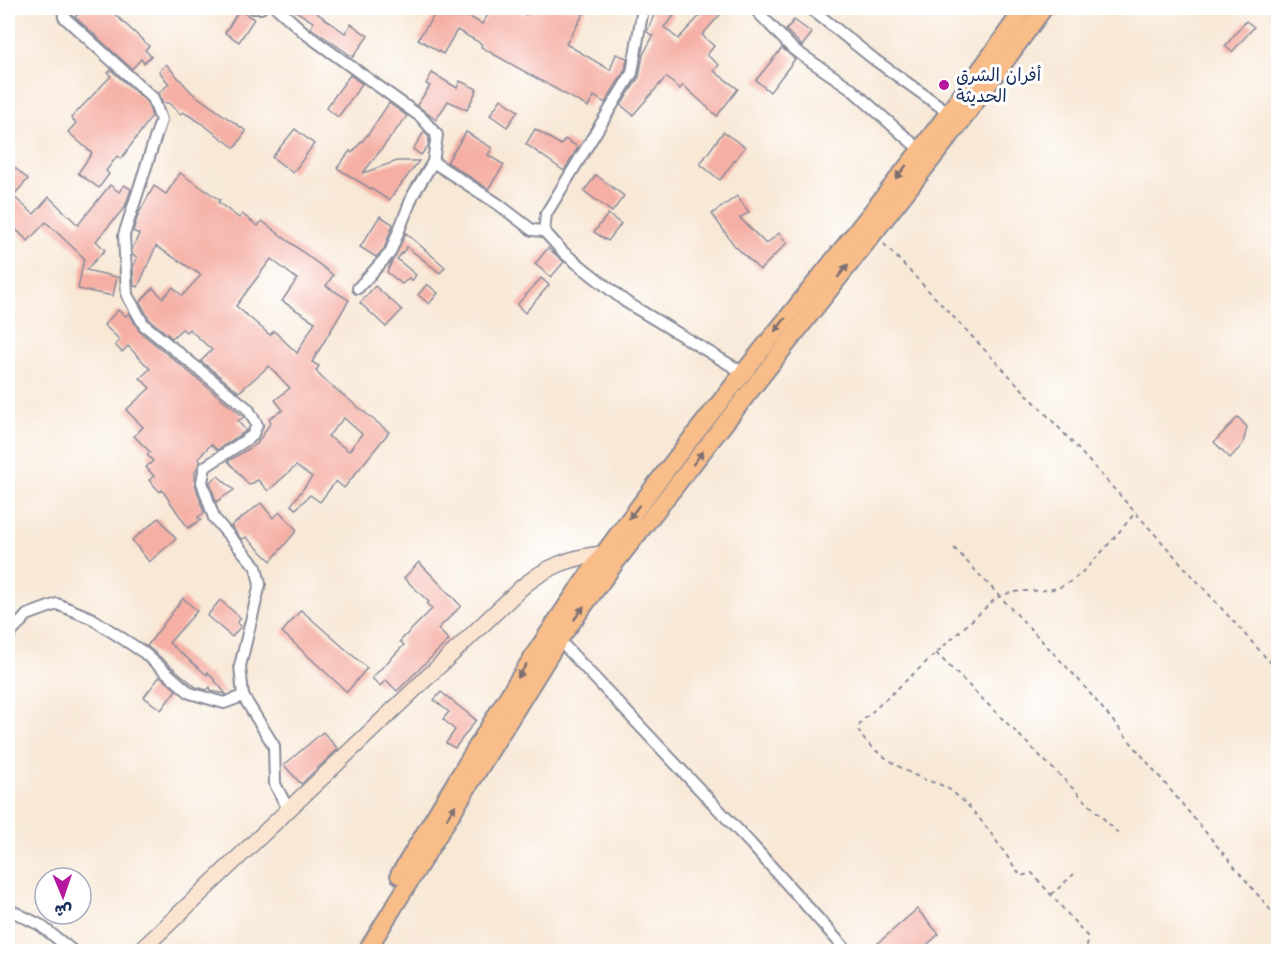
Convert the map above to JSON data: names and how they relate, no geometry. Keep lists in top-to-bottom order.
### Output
{
  "places": ["أفران الشرق الحديثة"],
  "north": "bottom"
}
